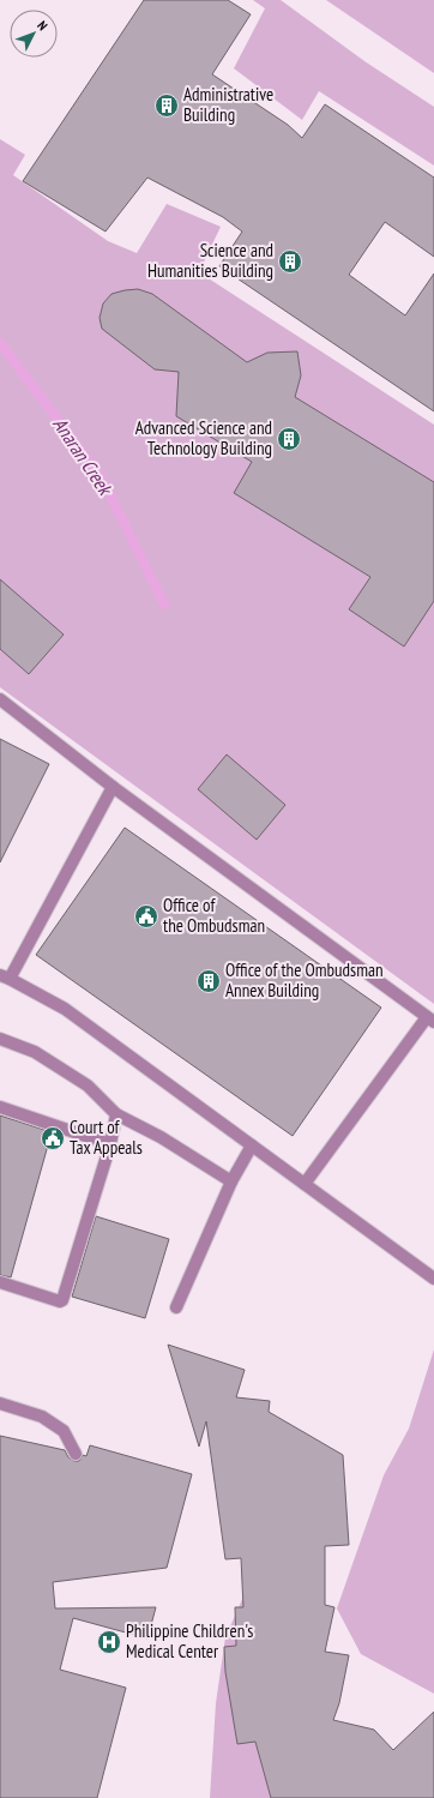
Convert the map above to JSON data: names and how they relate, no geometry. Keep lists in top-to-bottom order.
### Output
{
  "water": ["Anaran Creek"],
  "places": {
    "building": [
      "Administrative Building",
      "Science and Humanities Building",
      "Advanced Science and Technology Building",
      "Office of the Ombudsman Annex Building"
    ],
    "public building": ["Office of the Ombudsman", "Court of Tax Appeals"],
    "hospital": ["Philippine Children's Medical Center"]
  },
  "north": "top right"
}
